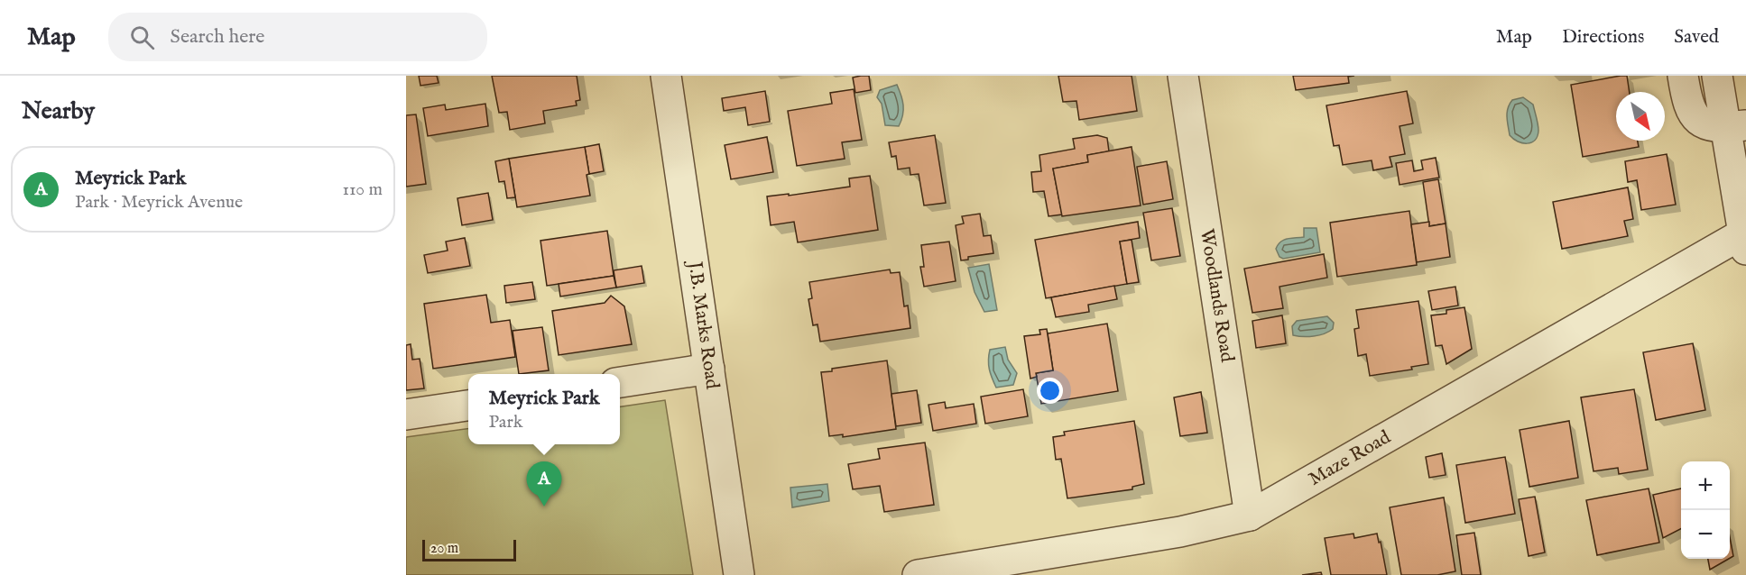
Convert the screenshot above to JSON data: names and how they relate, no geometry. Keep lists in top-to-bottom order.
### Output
{
  "streets": {
    "street": ["Woodlands Road", "J.B. Marks Road", "Maze Road"]
  },
  "crossings": [
    ["Woodlands Road", "Maze Road"]
  ],
  "scale_bar": "20 m",
  "north": "bottom right",
  "page": {
    "header": "Map",
    "search": "Search here",
    "nav": ["Map", "Directions", "Saved"],
    "heading": "Nearby",
    "list": [
      {
        "mark": "A",
        "name": "Meyrick Park",
        "note": "Park · Meyrick Avenue",
        "value": "110 m"
      }
    ],
    "popup": ["Meyrick Park", "Park"],
    "map_buttons": ["+", "−"],
    "pins": "A",
    "scale": "20 m"
  }
}
